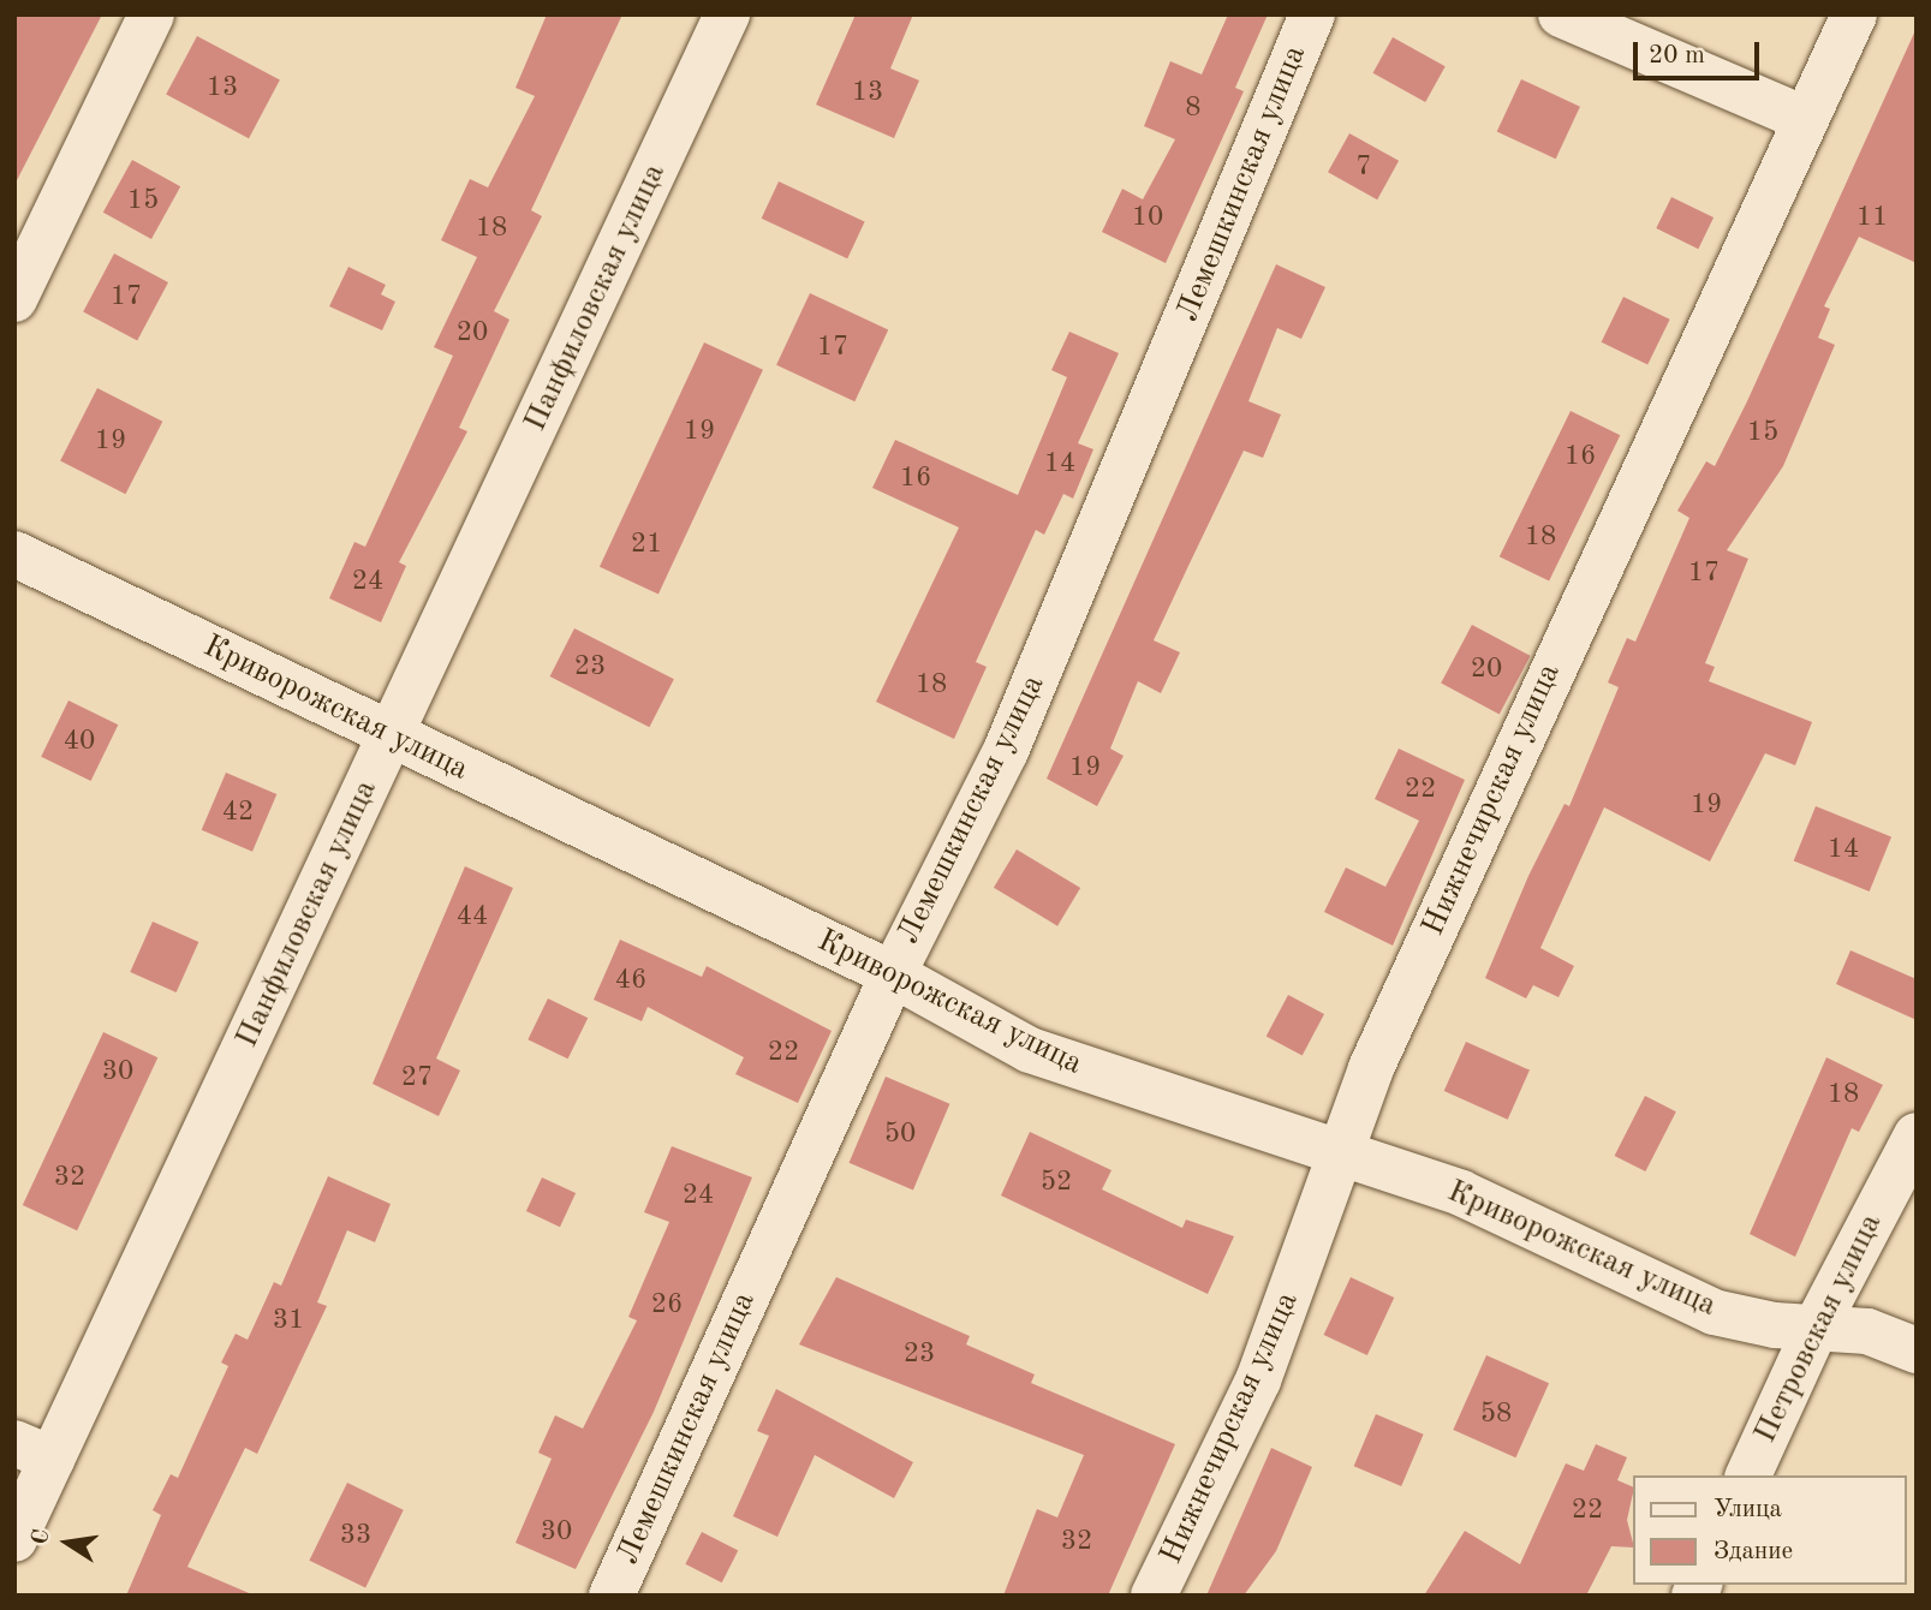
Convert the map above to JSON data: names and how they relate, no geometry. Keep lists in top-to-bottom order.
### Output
{
  "streets": {
    "street": [
      "Лемешкинская улица",
      "Панфиловская улица",
      "Криворожская улица",
      "Нижнечирская улица",
      "Петровская улица"
    ]
  },
  "crossings": [
    ["Лемешкинская улица", "Криворожская улица"],
    ["Панфиловская улица", "Криворожская улица"],
    ["Криворожская улица", "Нижнечирская улица"],
    ["Криворожская улица", "Петровская улица"]
  ],
  "house_numbers": [
    "13",
    "13",
    "8",
    "7",
    "15",
    "10",
    "11",
    "18",
    "17",
    "20",
    "17",
    "19",
    "15",
    "19",
    "16",
    "14",
    "16",
    "18",
    "21",
    "17",
    "24",
    "23",
    "20",
    "18",
    "40",
    "19",
    "22",
    "19",
    "42",
    "14",
    "44",
    "46",
    "22",
    "30",
    "27",
    "18",
    "50",
    "32",
    "52",
    "24",
    "26",
    "31",
    "23",
    "58",
    "22",
    "30",
    "33",
    "32"
  ],
  "legend": ["Улица", "Здание"],
  "scale_bar": "20 m",
  "north": "left"
}
